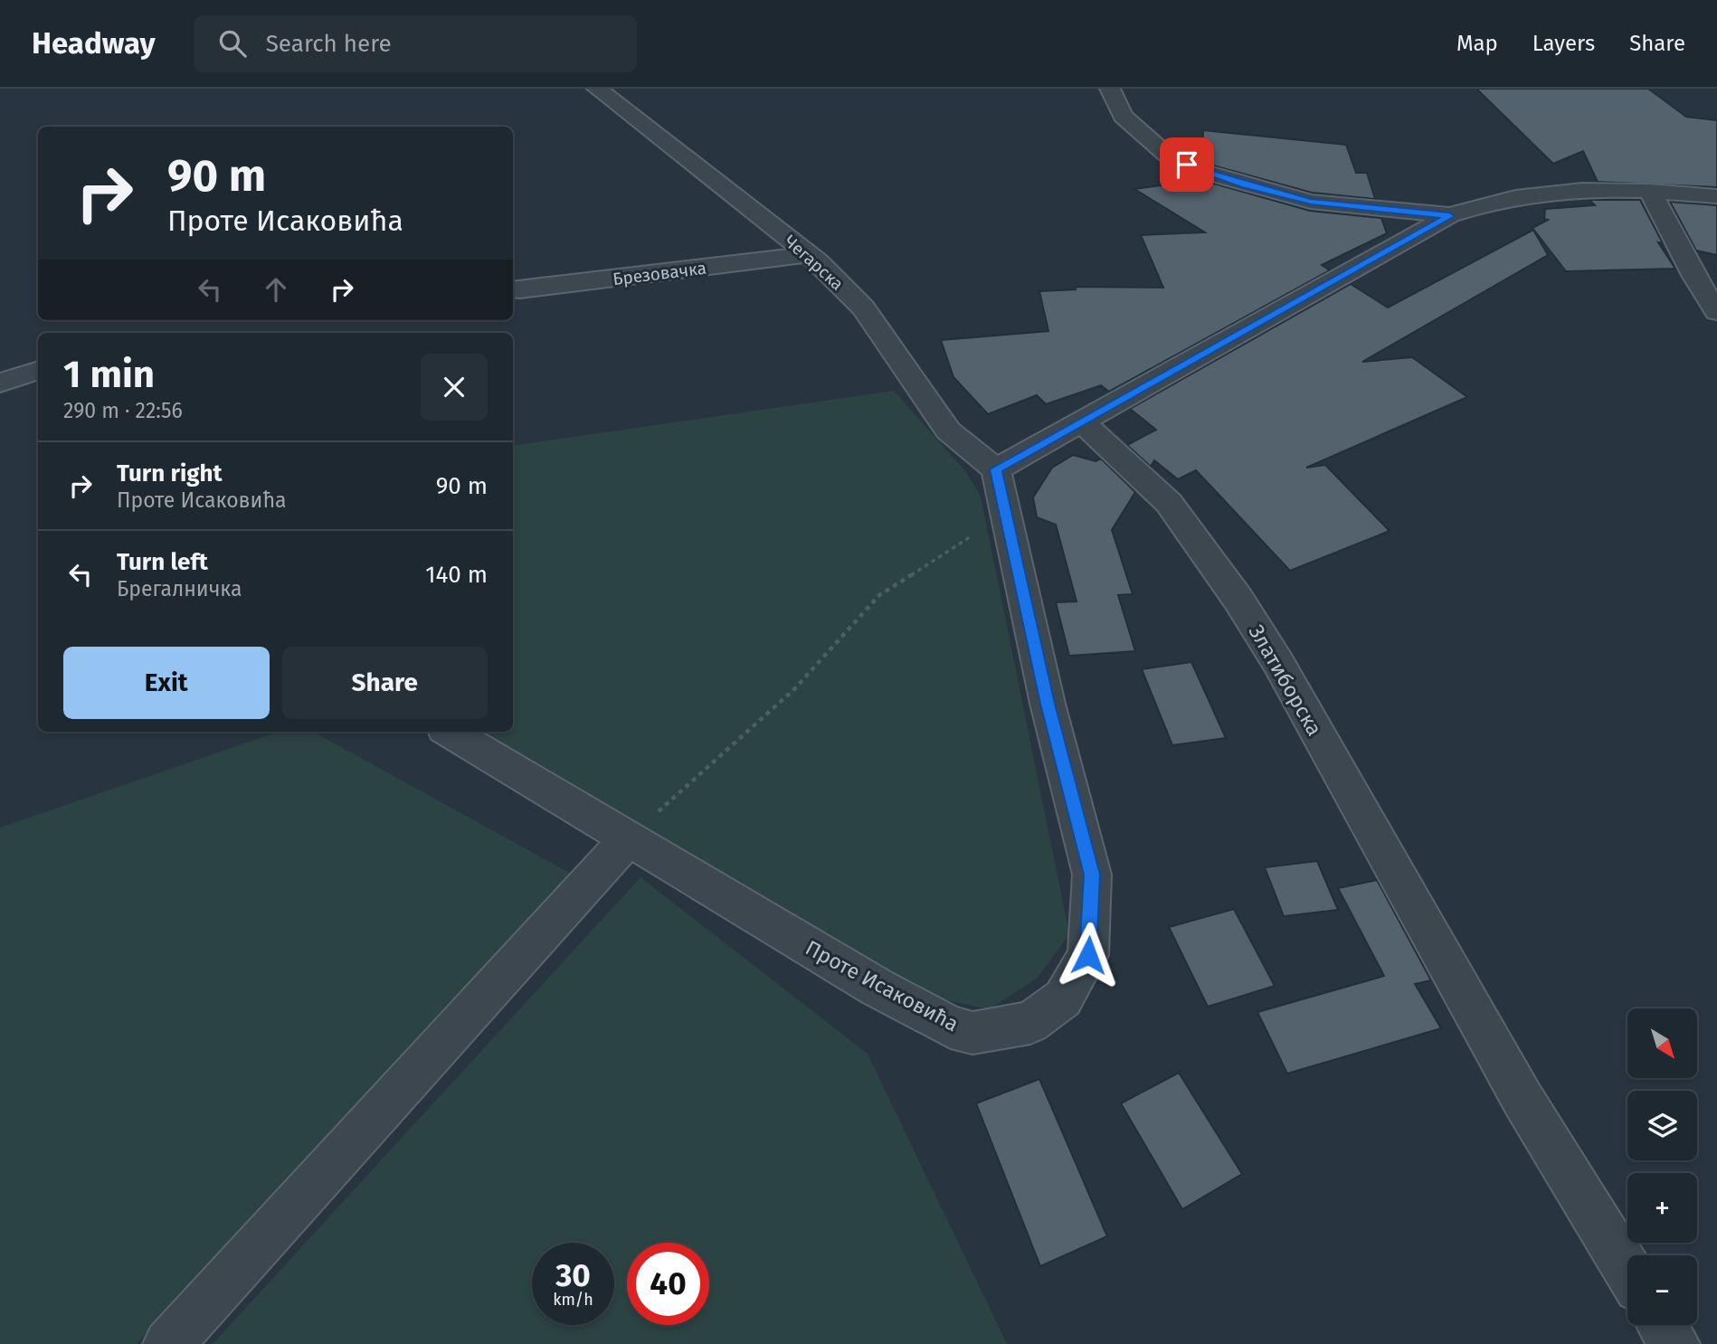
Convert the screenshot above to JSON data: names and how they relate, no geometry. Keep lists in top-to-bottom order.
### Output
{
  "streets": {
    "street": [
      "Чегарска",
      "Брезовачка",
      "Златиборска",
      "Проте Исаковића"
    ]
  },
  "crossings": [
    ["Чегарска", "Брезовачка"],
    ["Чегарска", "Проте Исаковића"]
  ],
  "north": "bottom right",
  "page": {
    "header": "Headway",
    "search": "Search here",
    "nav": ["Map", "Layers", "Share"],
    "turn": ["90 m", "Проте Исаковића"],
    "heading": ["1 min", "290 m · 22:56"],
    "list": [
      {
        "name": "Turn right",
        "note": "Проте Исаковића",
        "value": "90 m"
      },
      {
        "name": "Turn left",
        "note": "Брегалничка",
        "value": "140 m"
      }
    ],
    "buttons": ["Exit", "Share"],
    "map_buttons": ["+", "−"],
    "speed": "30 km/h",
    "limit": "40"
  }
}
